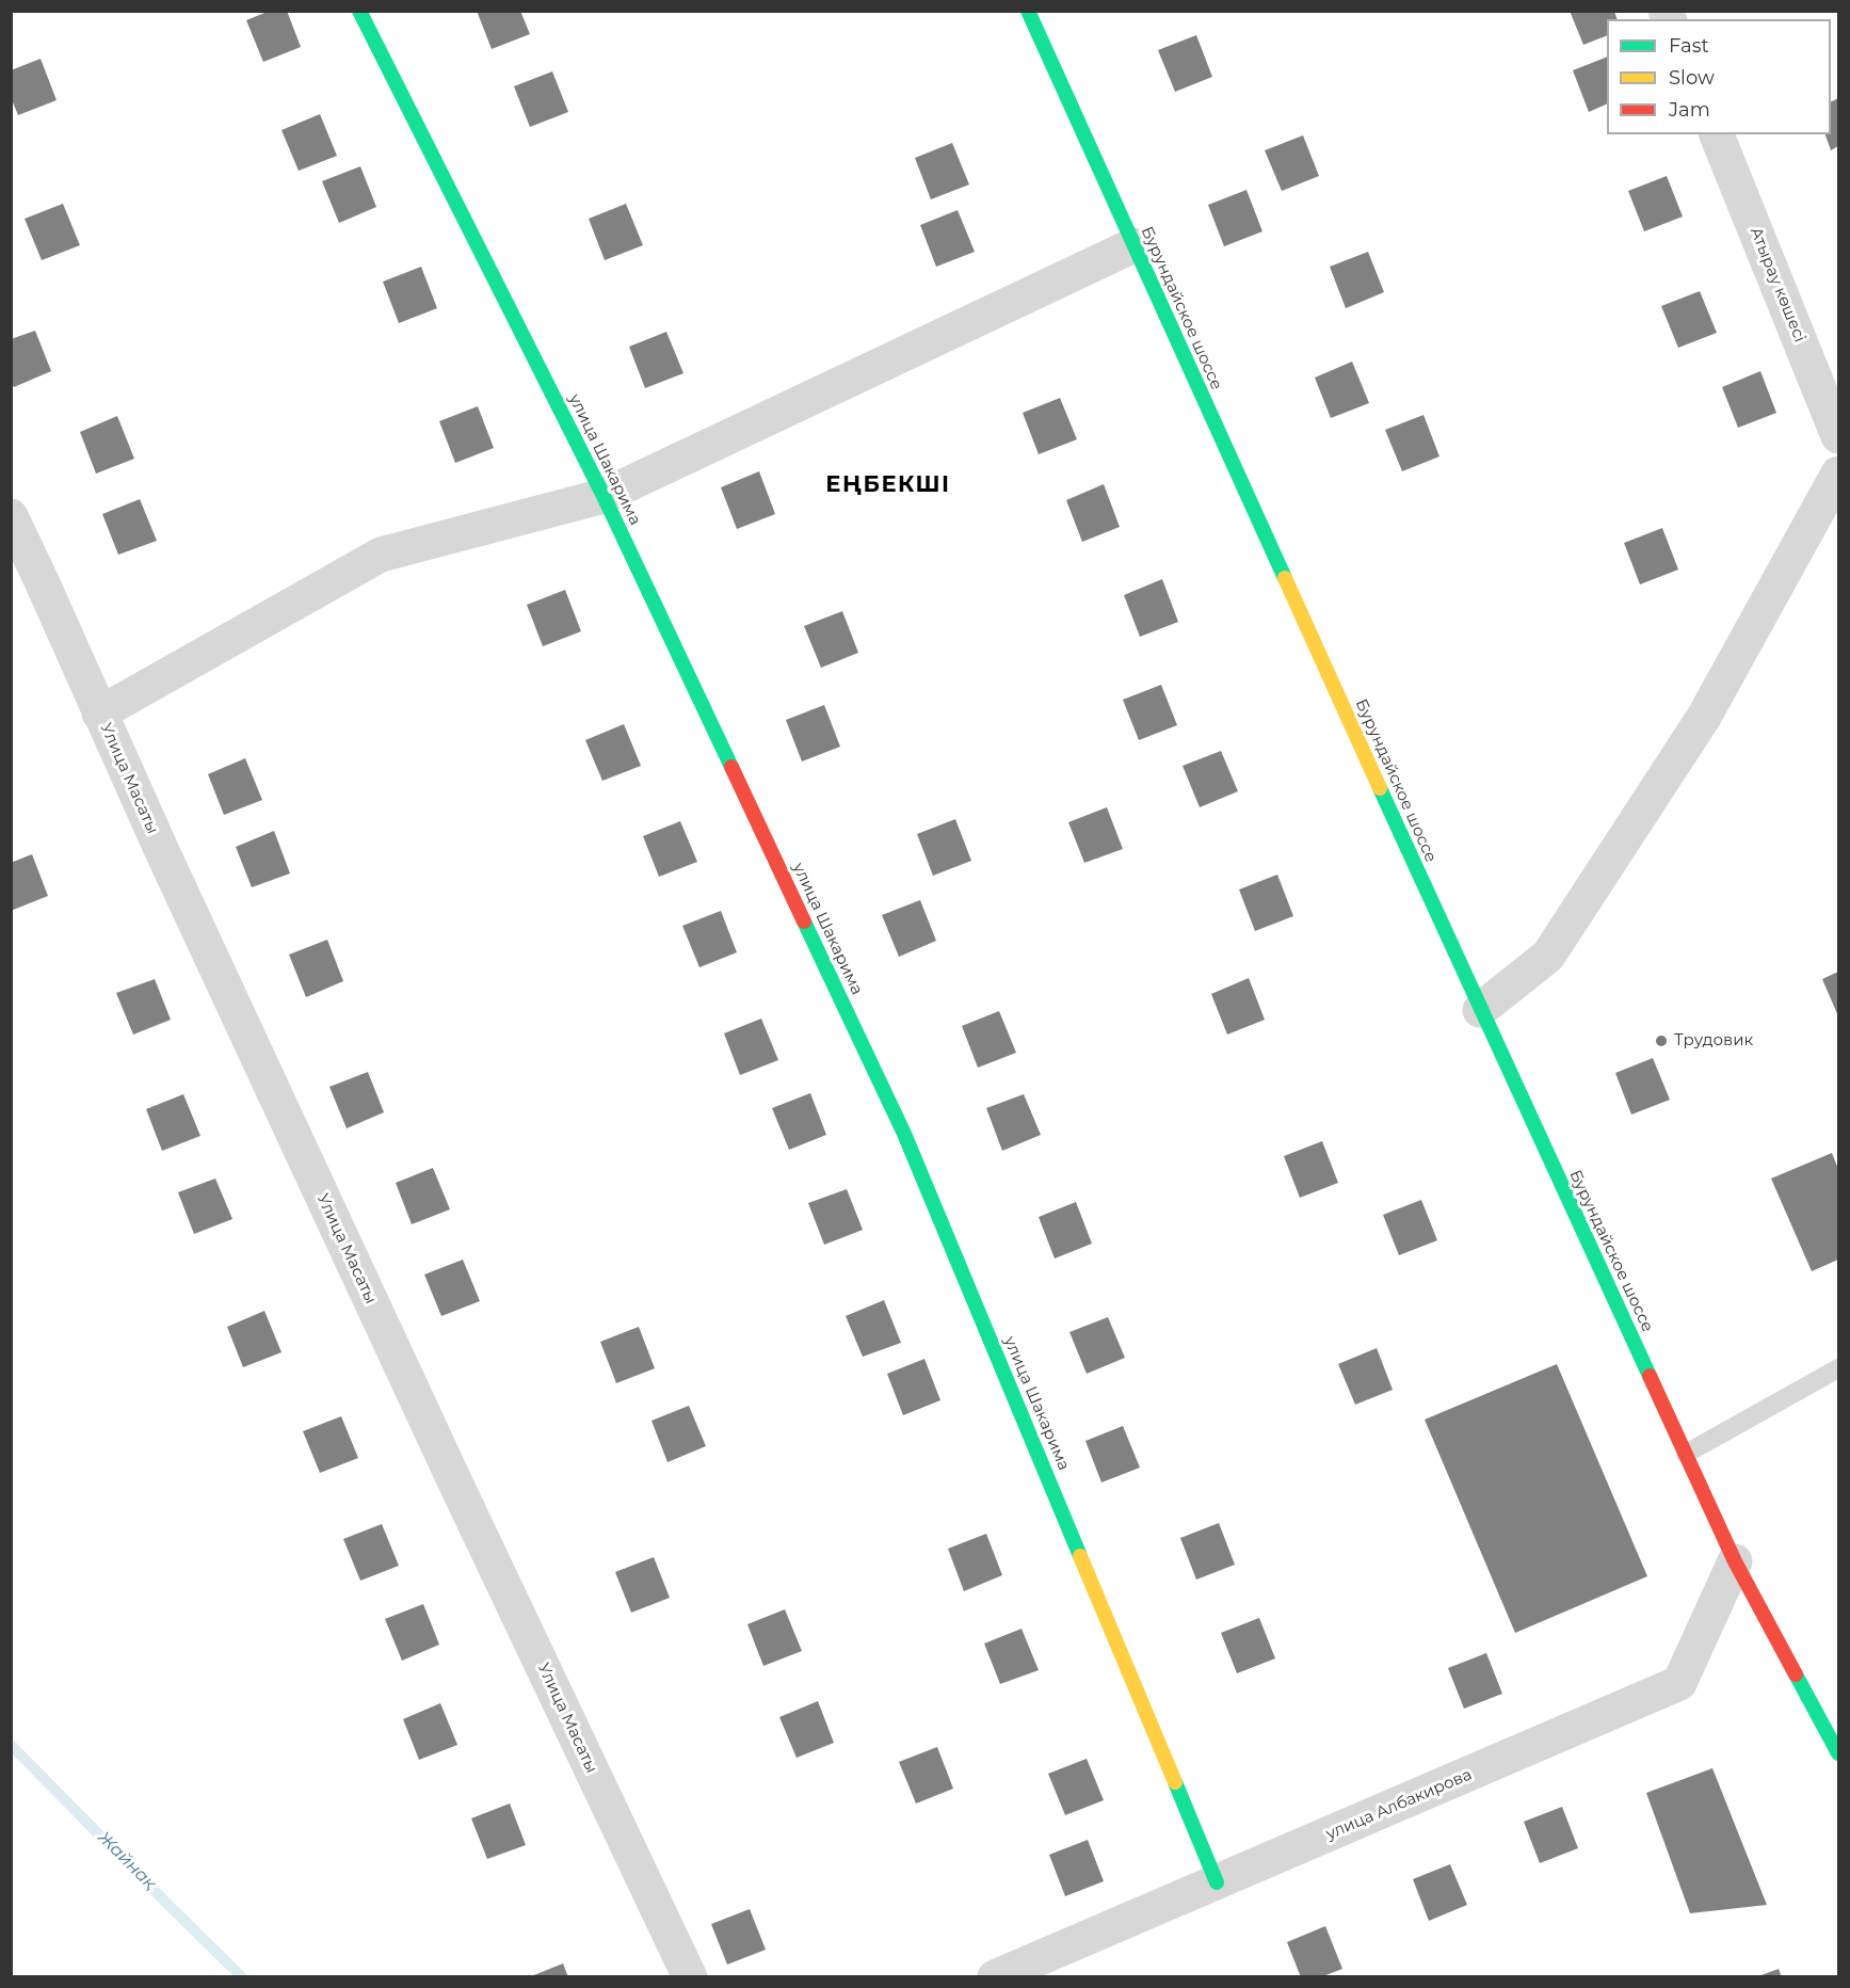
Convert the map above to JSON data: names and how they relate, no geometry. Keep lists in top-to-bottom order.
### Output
{
  "streets": {
    "street": [
      "Атырау көшесі",
      "Бурундайское шоссе",
      "улица Шакарима",
      "Улица Масаты",
      "улица Албакирова"
    ]
  },
  "crossings": [
    ["Бурундайское шоссе", "улица Албакирова"],
    ["улица Шакарима", "улица Албакирова"]
  ],
  "districts": ["ЕҢБЕКШІ"],
  "water": ["Жайнақ"],
  "places": ["Трудовик"],
  "legend": ["Fast", "Slow", "Jam"]
}
